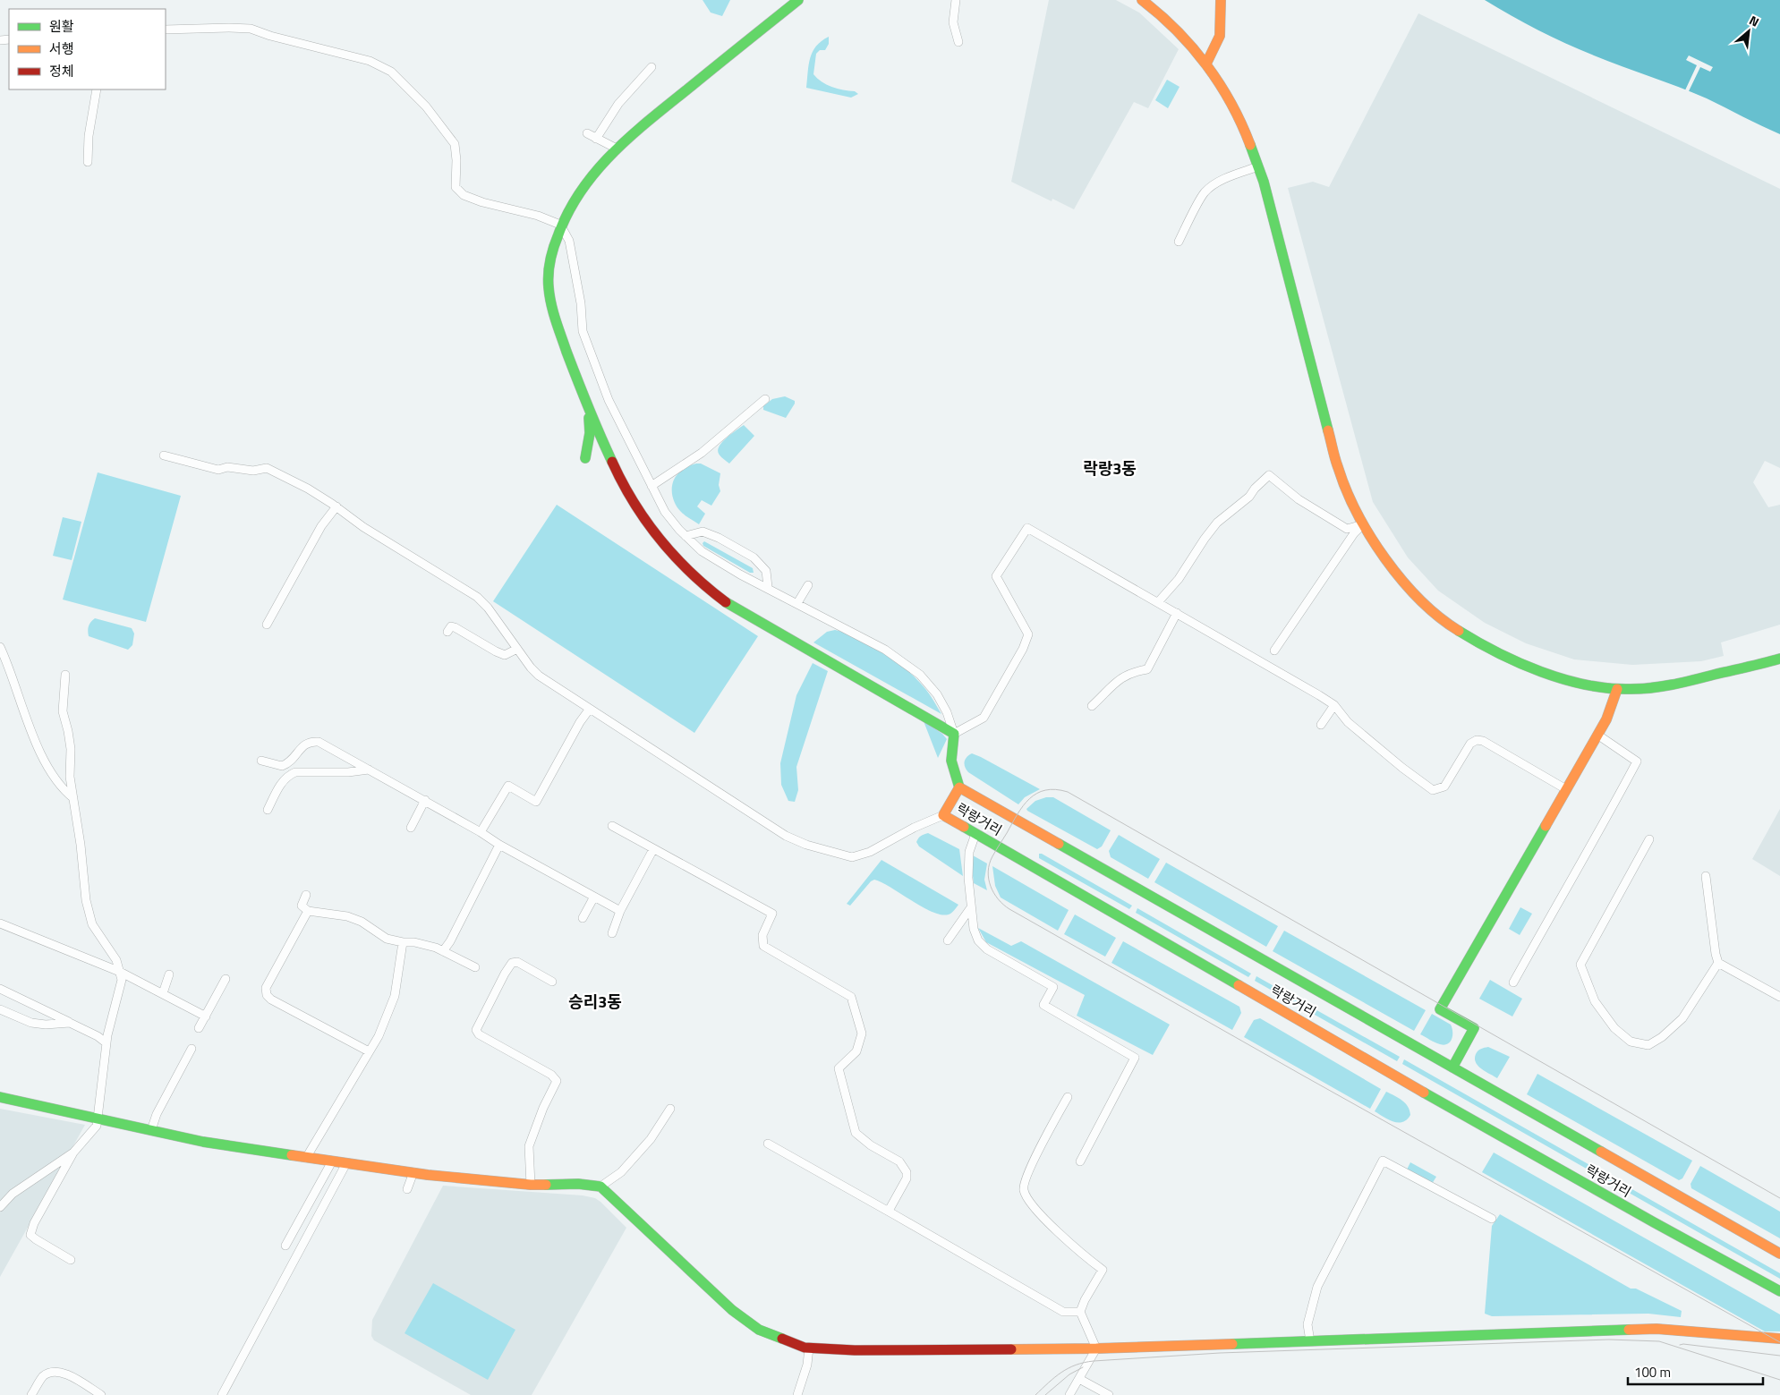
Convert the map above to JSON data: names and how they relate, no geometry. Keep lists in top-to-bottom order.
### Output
{
  "streets": {
    "main road": ["락랑거리"]
  },
  "districts": ["락랑3동", "승리3동"],
  "legend": ["원활", "서행", "정체"],
  "scale_bar": "100 m",
  "north": "top right"
}
